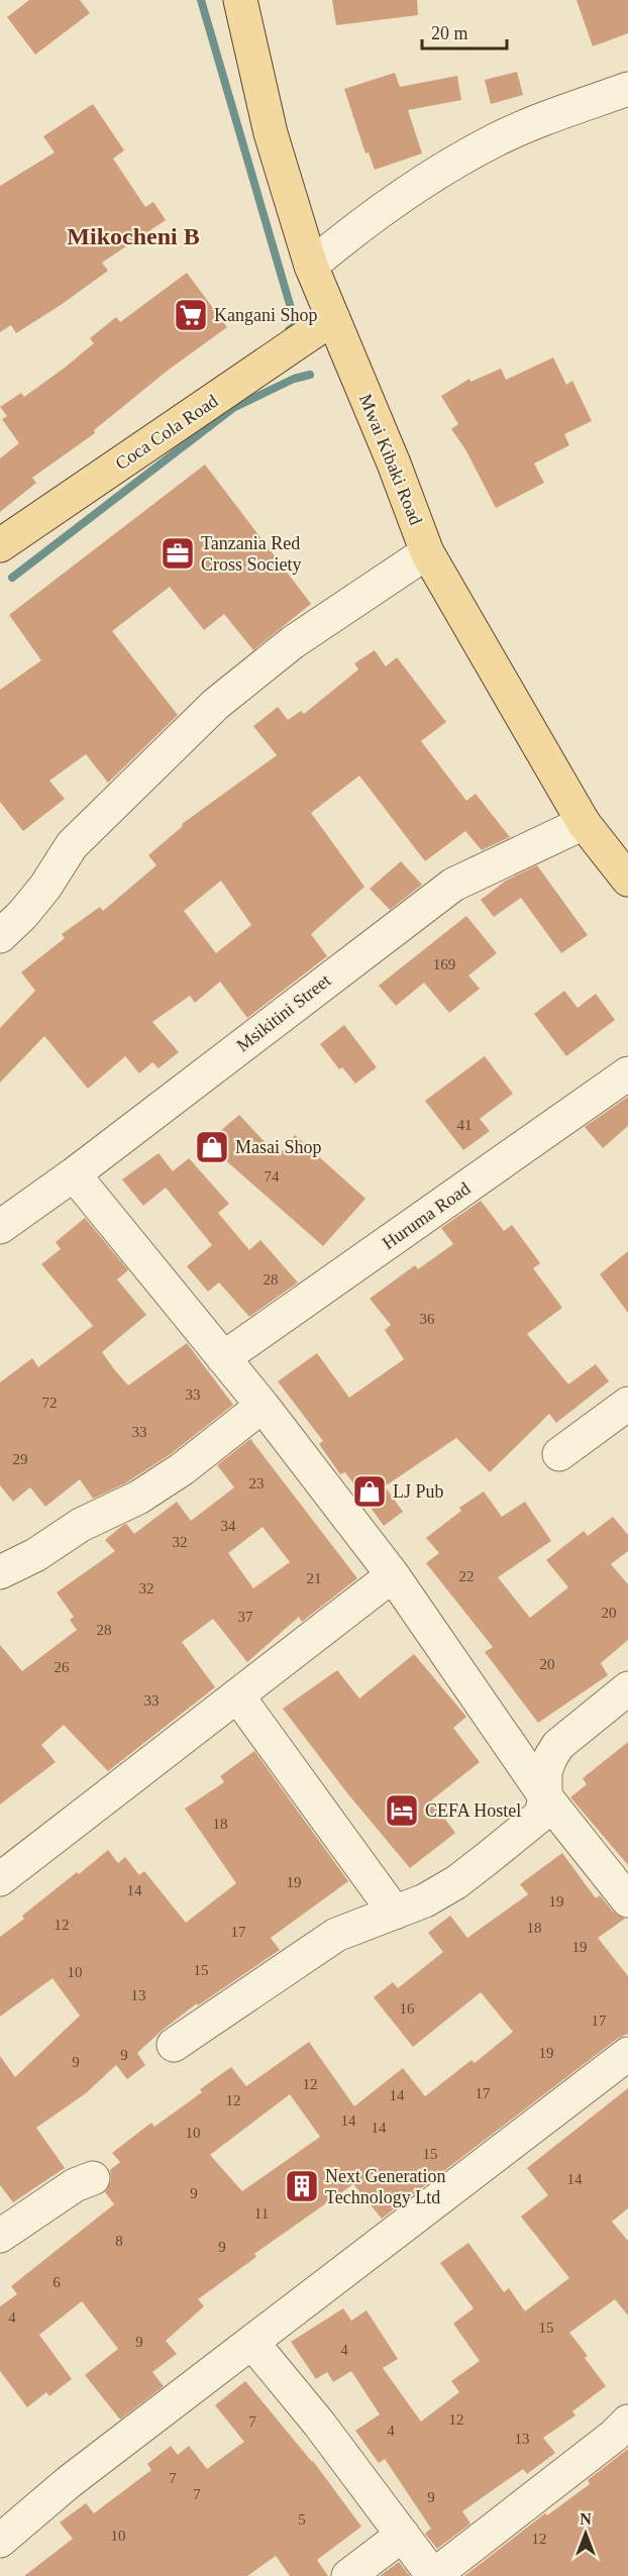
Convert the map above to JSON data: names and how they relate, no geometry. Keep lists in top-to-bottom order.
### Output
{
  "streets": {
    "main road": ["Coca Cola Road", "Mwai Kibaki Road"],
    "street": ["Msikitini Street", "Huruma Road"]
  },
  "crossings": [
    ["Coca Cola Road", "Mwai Kibaki Road"],
    ["Mwai Kibaki Road", "Msikitini Street"]
  ],
  "districts": ["Mikocheni B"],
  "places": {
    "supermarket": ["Kangani Shop"],
    "office": ["Tanzania Red Cross Society"],
    "shop": ["Masai Shop", "LJ Pub"],
    "hotel": ["CEFA Hostel"],
    "building": ["Next Generation Technology Ltd"]
  },
  "house_numbers": [
    "169",
    "41",
    "74",
    "28",
    "36",
    "33",
    "72",
    "33",
    "29",
    "23",
    "34",
    "32",
    "22",
    "21",
    "32",
    "20",
    "37",
    "28",
    "20",
    "26",
    "33",
    "18",
    "19",
    "14",
    "19",
    "12",
    "18",
    "17",
    "19",
    "15",
    "10",
    "13",
    "16",
    "17",
    "19",
    "9",
    "9",
    "12",
    "17",
    "14",
    "12",
    "14",
    "14",
    "10",
    "15",
    "14",
    "9",
    "11",
    "8",
    "9",
    "6",
    "4",
    "15",
    "9",
    "4",
    "12",
    "7",
    "4",
    "13",
    "7",
    "7",
    "9",
    "5",
    "10",
    "12"
  ],
  "scale_bar": "20 m",
  "north": "top"
}
